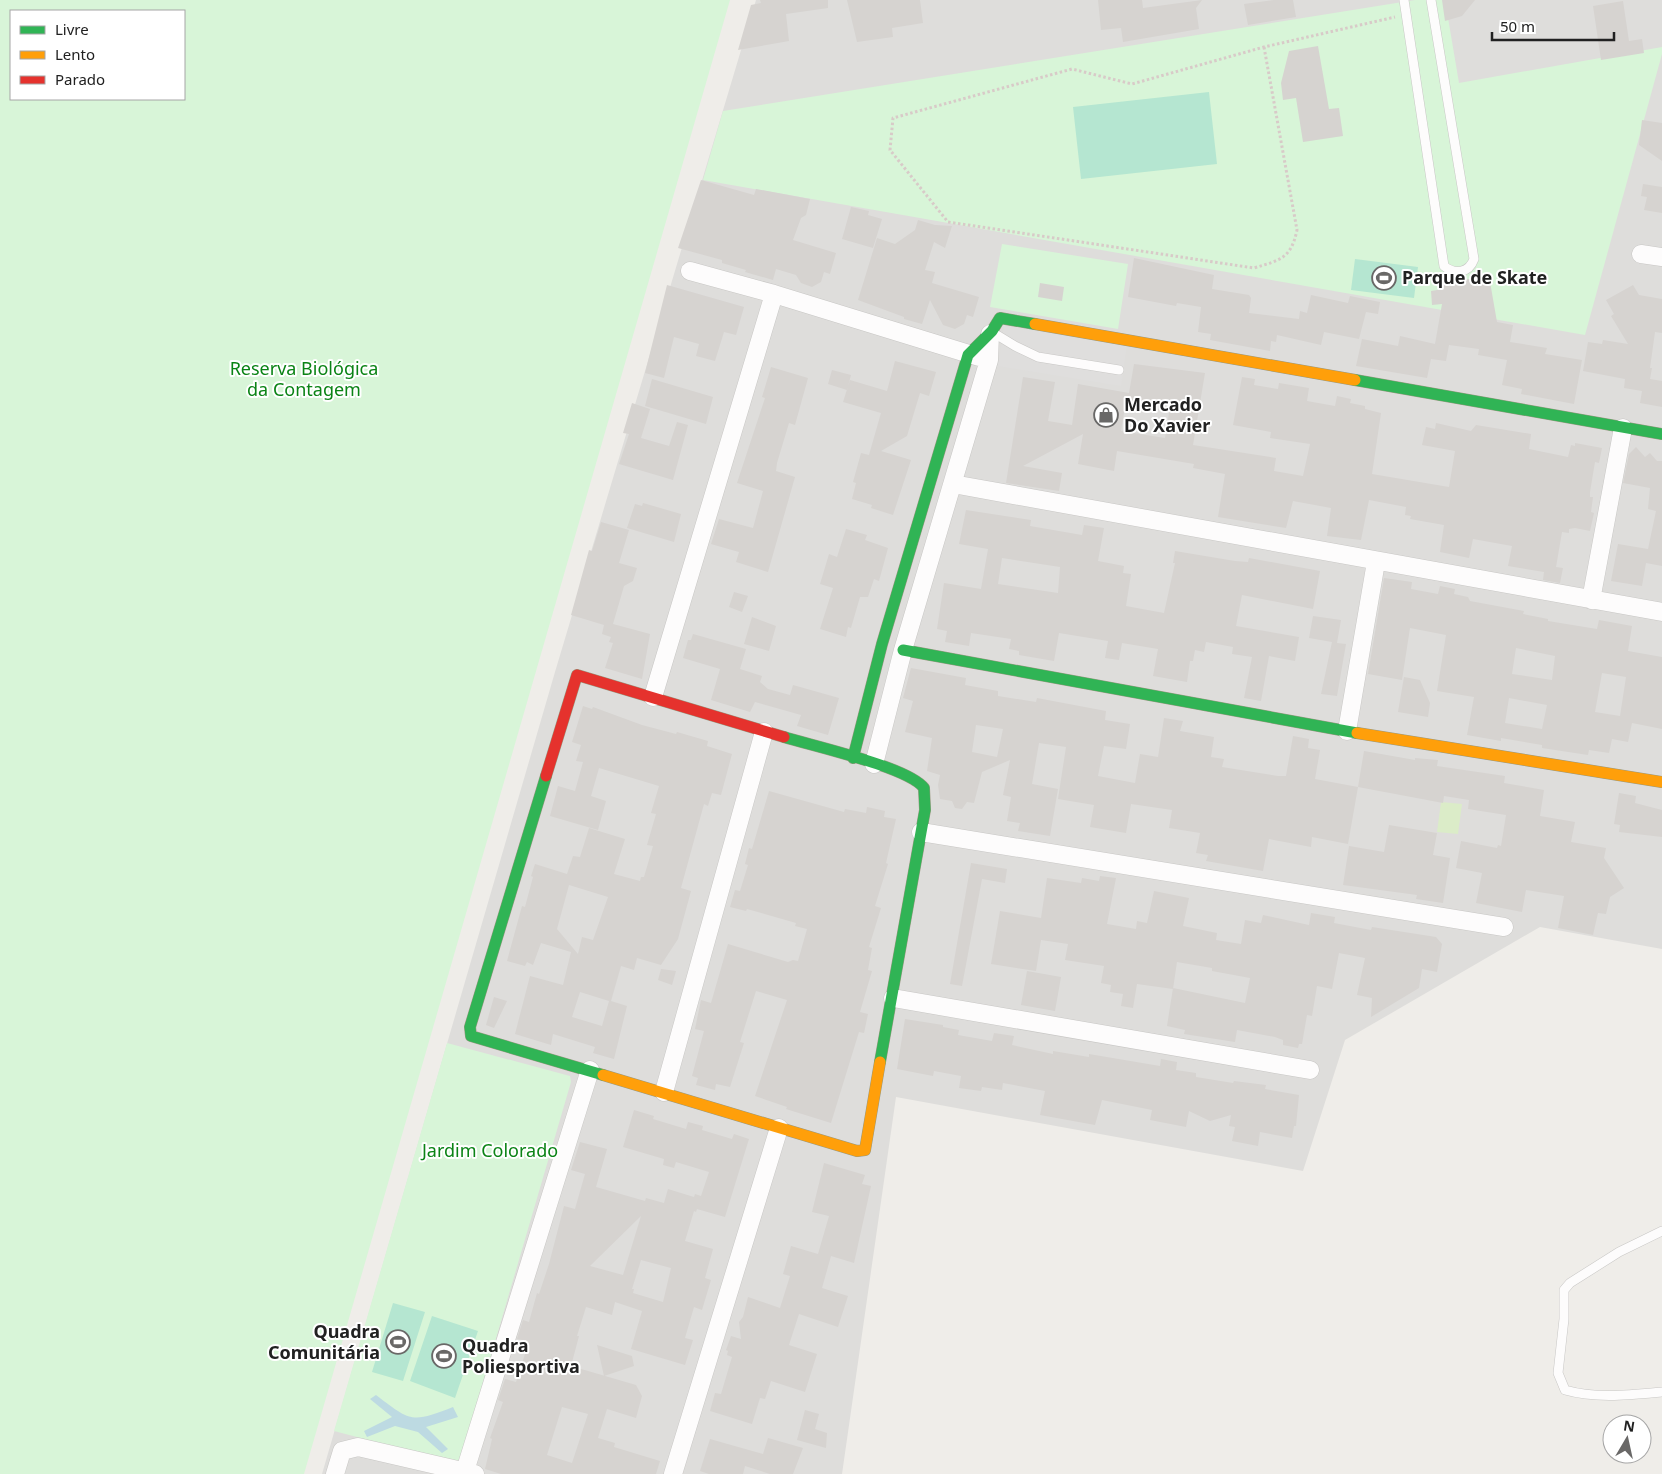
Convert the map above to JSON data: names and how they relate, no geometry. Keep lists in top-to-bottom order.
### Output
{
  "parks": ["Reserva Biológica da Contagem", "Jardim Colorado"],
  "places": {
    "sports": ["Parque de Skate", "Quadra Comunitária", "Quadra Poliesportiva"],
    "shop": ["Mercado Do Xavier"]
  },
  "legend": ["Livre", "Lento", "Parado"],
  "scale_bar": "50 m",
  "north": "top"
}
